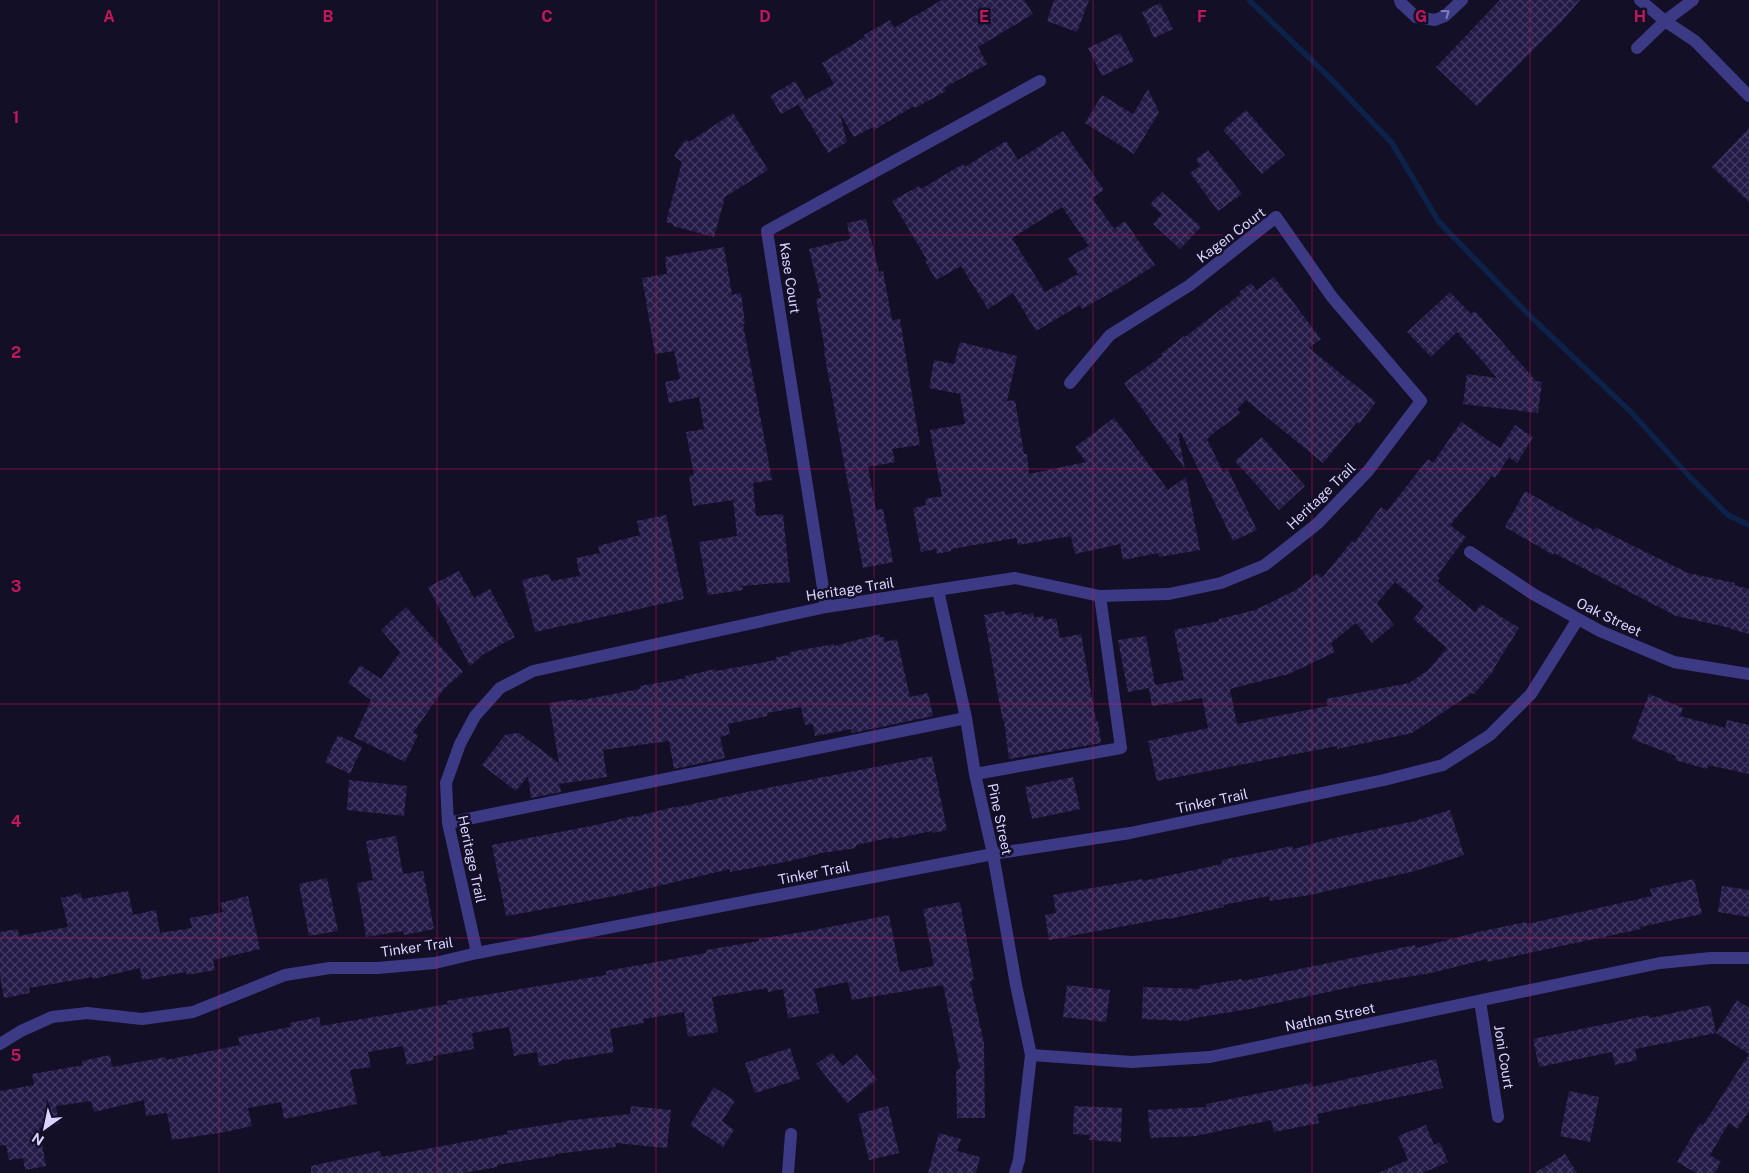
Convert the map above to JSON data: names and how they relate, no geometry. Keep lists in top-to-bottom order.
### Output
{
  "streets": {
    "street": [
      "Kagen Court",
      "Kase Court",
      "Heritage Trail",
      "Oak Street",
      "Tinker Trail",
      "Pine Street",
      "Nathan Street",
      "Joni Court"
    ]
  },
  "crossings": [
    ["Kagen Court", "Heritage Trail"],
    ["Kase Court", "Heritage Trail"],
    ["Heritage Trail", "Tinker Trail"],
    ["Heritage Trail", "Pine Street"],
    ["Oak Street", "Tinker Trail"],
    ["Tinker Trail", "Pine Street"],
    ["Pine Street", "Nathan Street"],
    ["Nathan Street", "Joni Court"]
  ],
  "north": "bottom left",
  "grid": {
    "columns": [
      "A",
      "B",
      "C",
      "D",
      "E",
      "F",
      "G",
      "H"
    ],
    "rows": [
      "1",
      "2",
      "3",
      "4",
      "5"
    ]
  }
}
